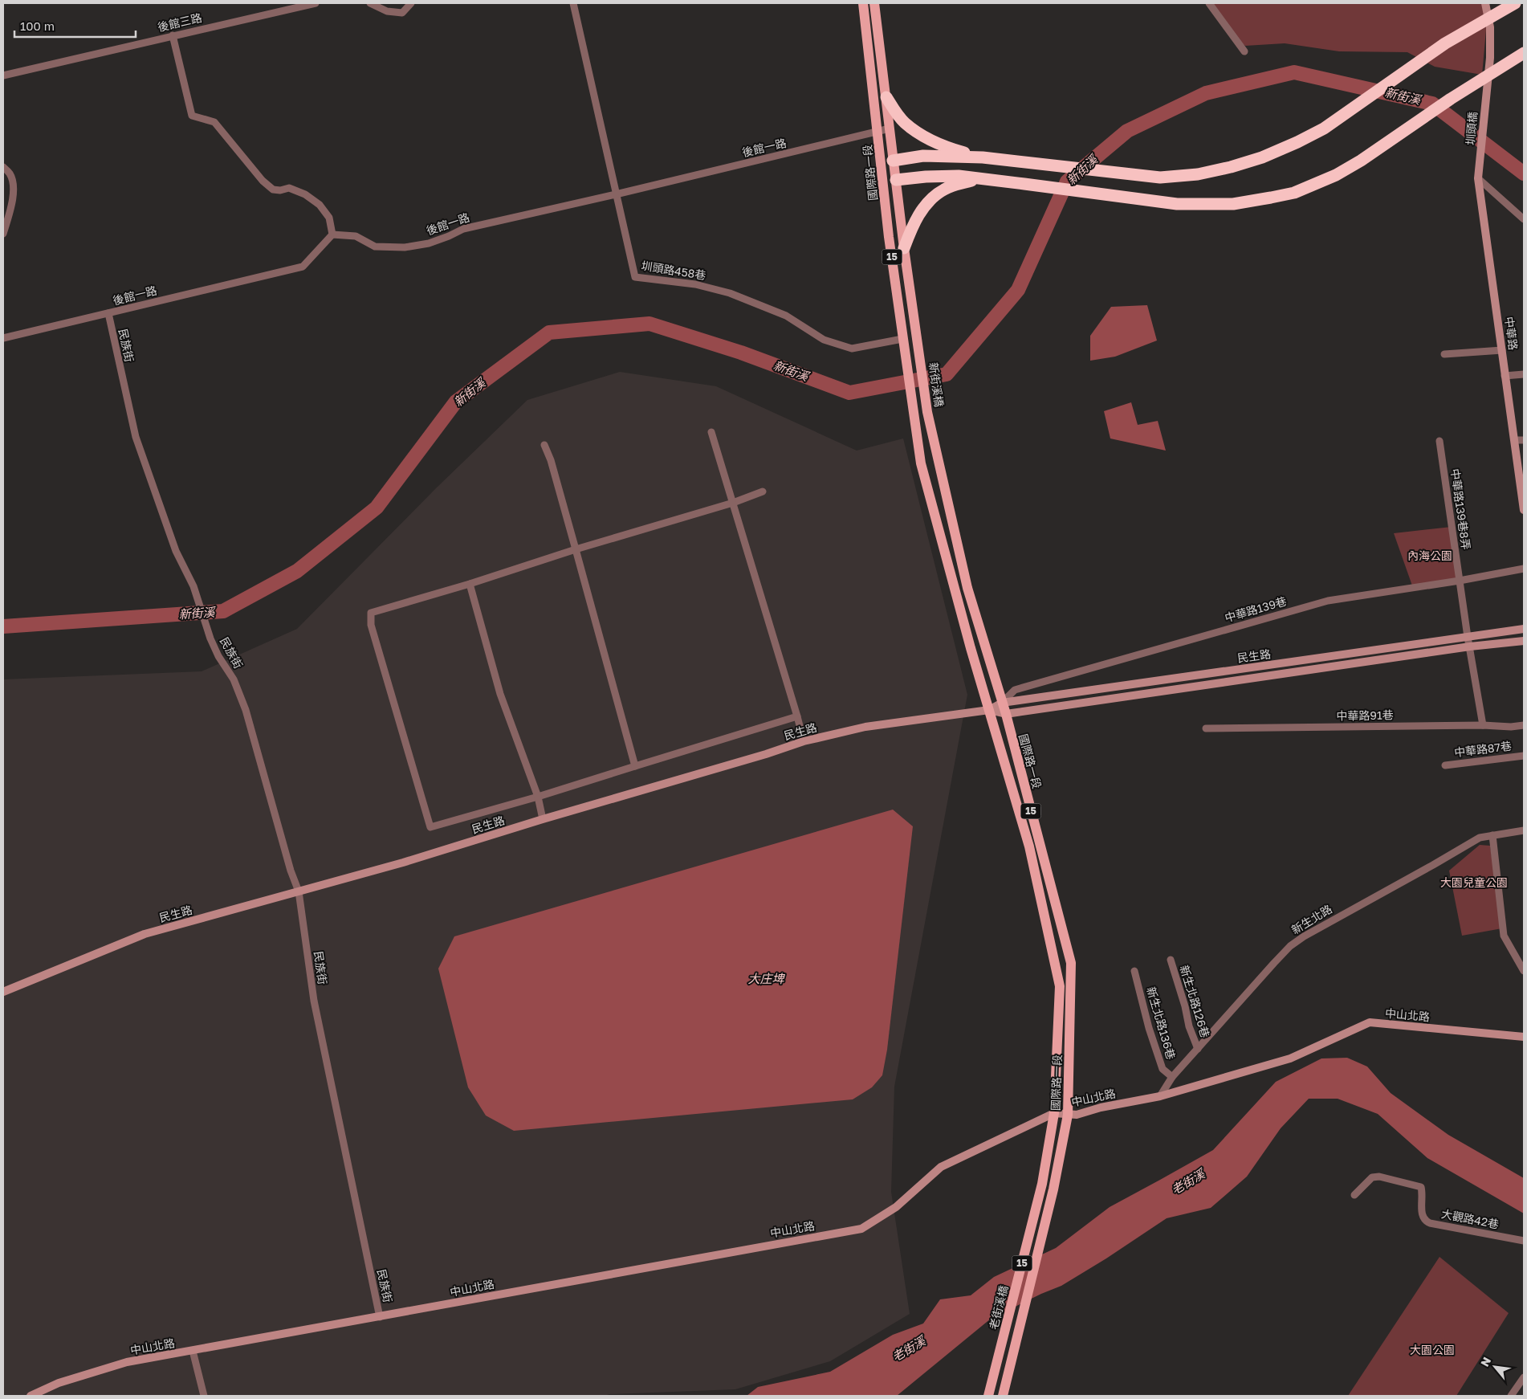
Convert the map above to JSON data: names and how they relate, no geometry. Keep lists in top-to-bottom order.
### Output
{
  "streets": {
    "main road": [
      "國際路一段",
      "15",
      "新街溪橋",
      "老街溪橋"
    ],
    "street": [
      "後館三路",
      "圳頭橋",
      "後館一路",
      "圳頭路458巷",
      "中華路",
      "民族街",
      "中華路139巷8弄",
      "中華路139巷",
      "民生路",
      "中華路91巷",
      "中華路87巷",
      "新生北路",
      "新生北路126巷",
      "中山北路",
      "新生北路136巷",
      "大觀路42巷"
    ]
  },
  "crossings": [
    ["圳頭橋", "中華路"],
    ["後館一路", "國際路一段"],
    ["後館一路", "15"],
    ["後館一路", "圳頭路458巷"],
    ["後館一路", "民族街"],
    ["國際路一段", "圳頭路458巷"],
    ["國際路一段", "新街溪橋"],
    ["國際路一段", "中華路139巷"],
    ["國際路一段", "民生路"],
    ["國際路一段", "中山北路"],
    ["國際路一段", "老街溪橋"],
    ["15", "新街溪橋"],
    ["民族街", "民生路"],
    ["民族街", "中山北路"],
    ["中華路139巷8弄", "中華路139巷"],
    ["中華路139巷8弄", "民生路"],
    ["中華路139巷8弄", "中華路91巷"],
    ["中華路139巷", "民生路"],
    ["新生北路", "新生北路126巷"],
    ["新生北路", "中山北路"],
    ["新生北路", "新生北路136巷"]
  ],
  "water": ["新街溪", "大庄埤", "老街溪"],
  "parks": ["內海公園", "大園兒童公園", "大園公園"],
  "scale_bar": "100 m",
  "north": "top left"
}
